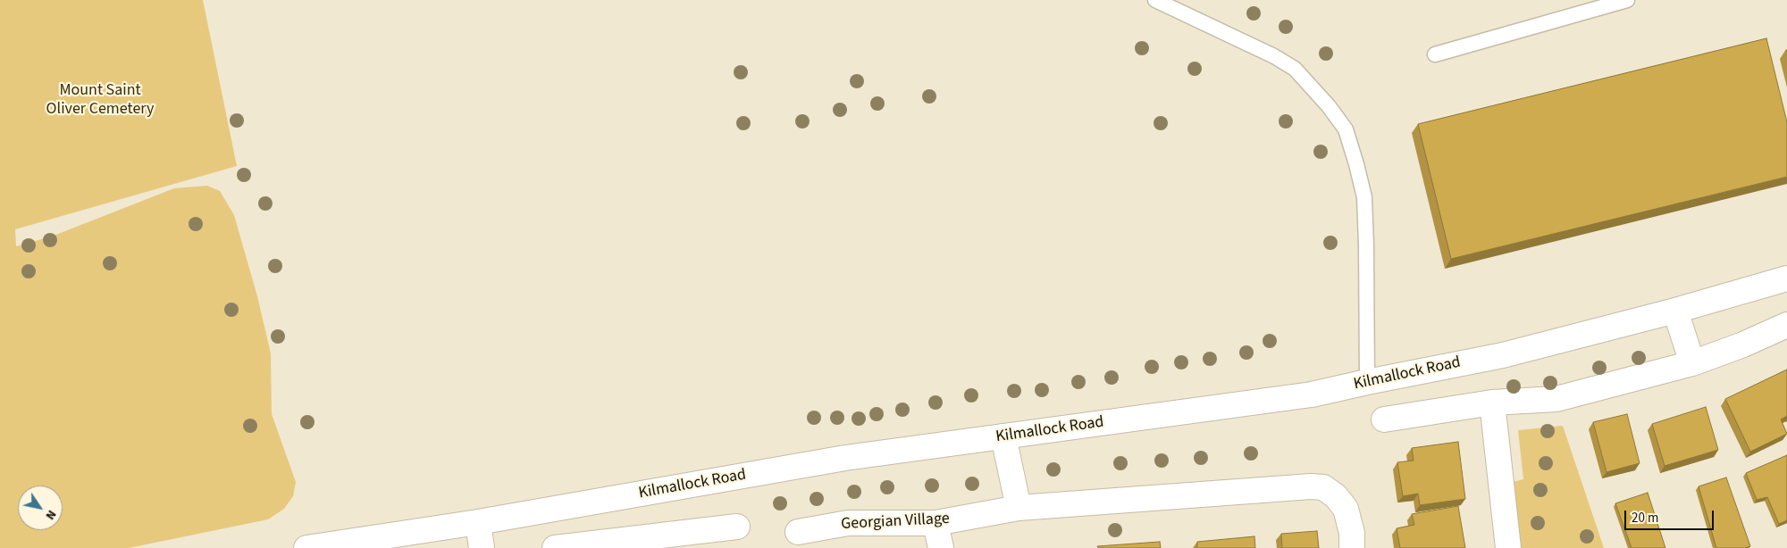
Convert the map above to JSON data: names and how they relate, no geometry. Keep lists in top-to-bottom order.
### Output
{
  "streets": {
    "street": ["Kilmallock Road", "Georgian Village"]
  },
  "parks": ["Mount Saint Oliver Cemetery"],
  "scale_bar": "20 m",
  "north": "bottom right"
}
